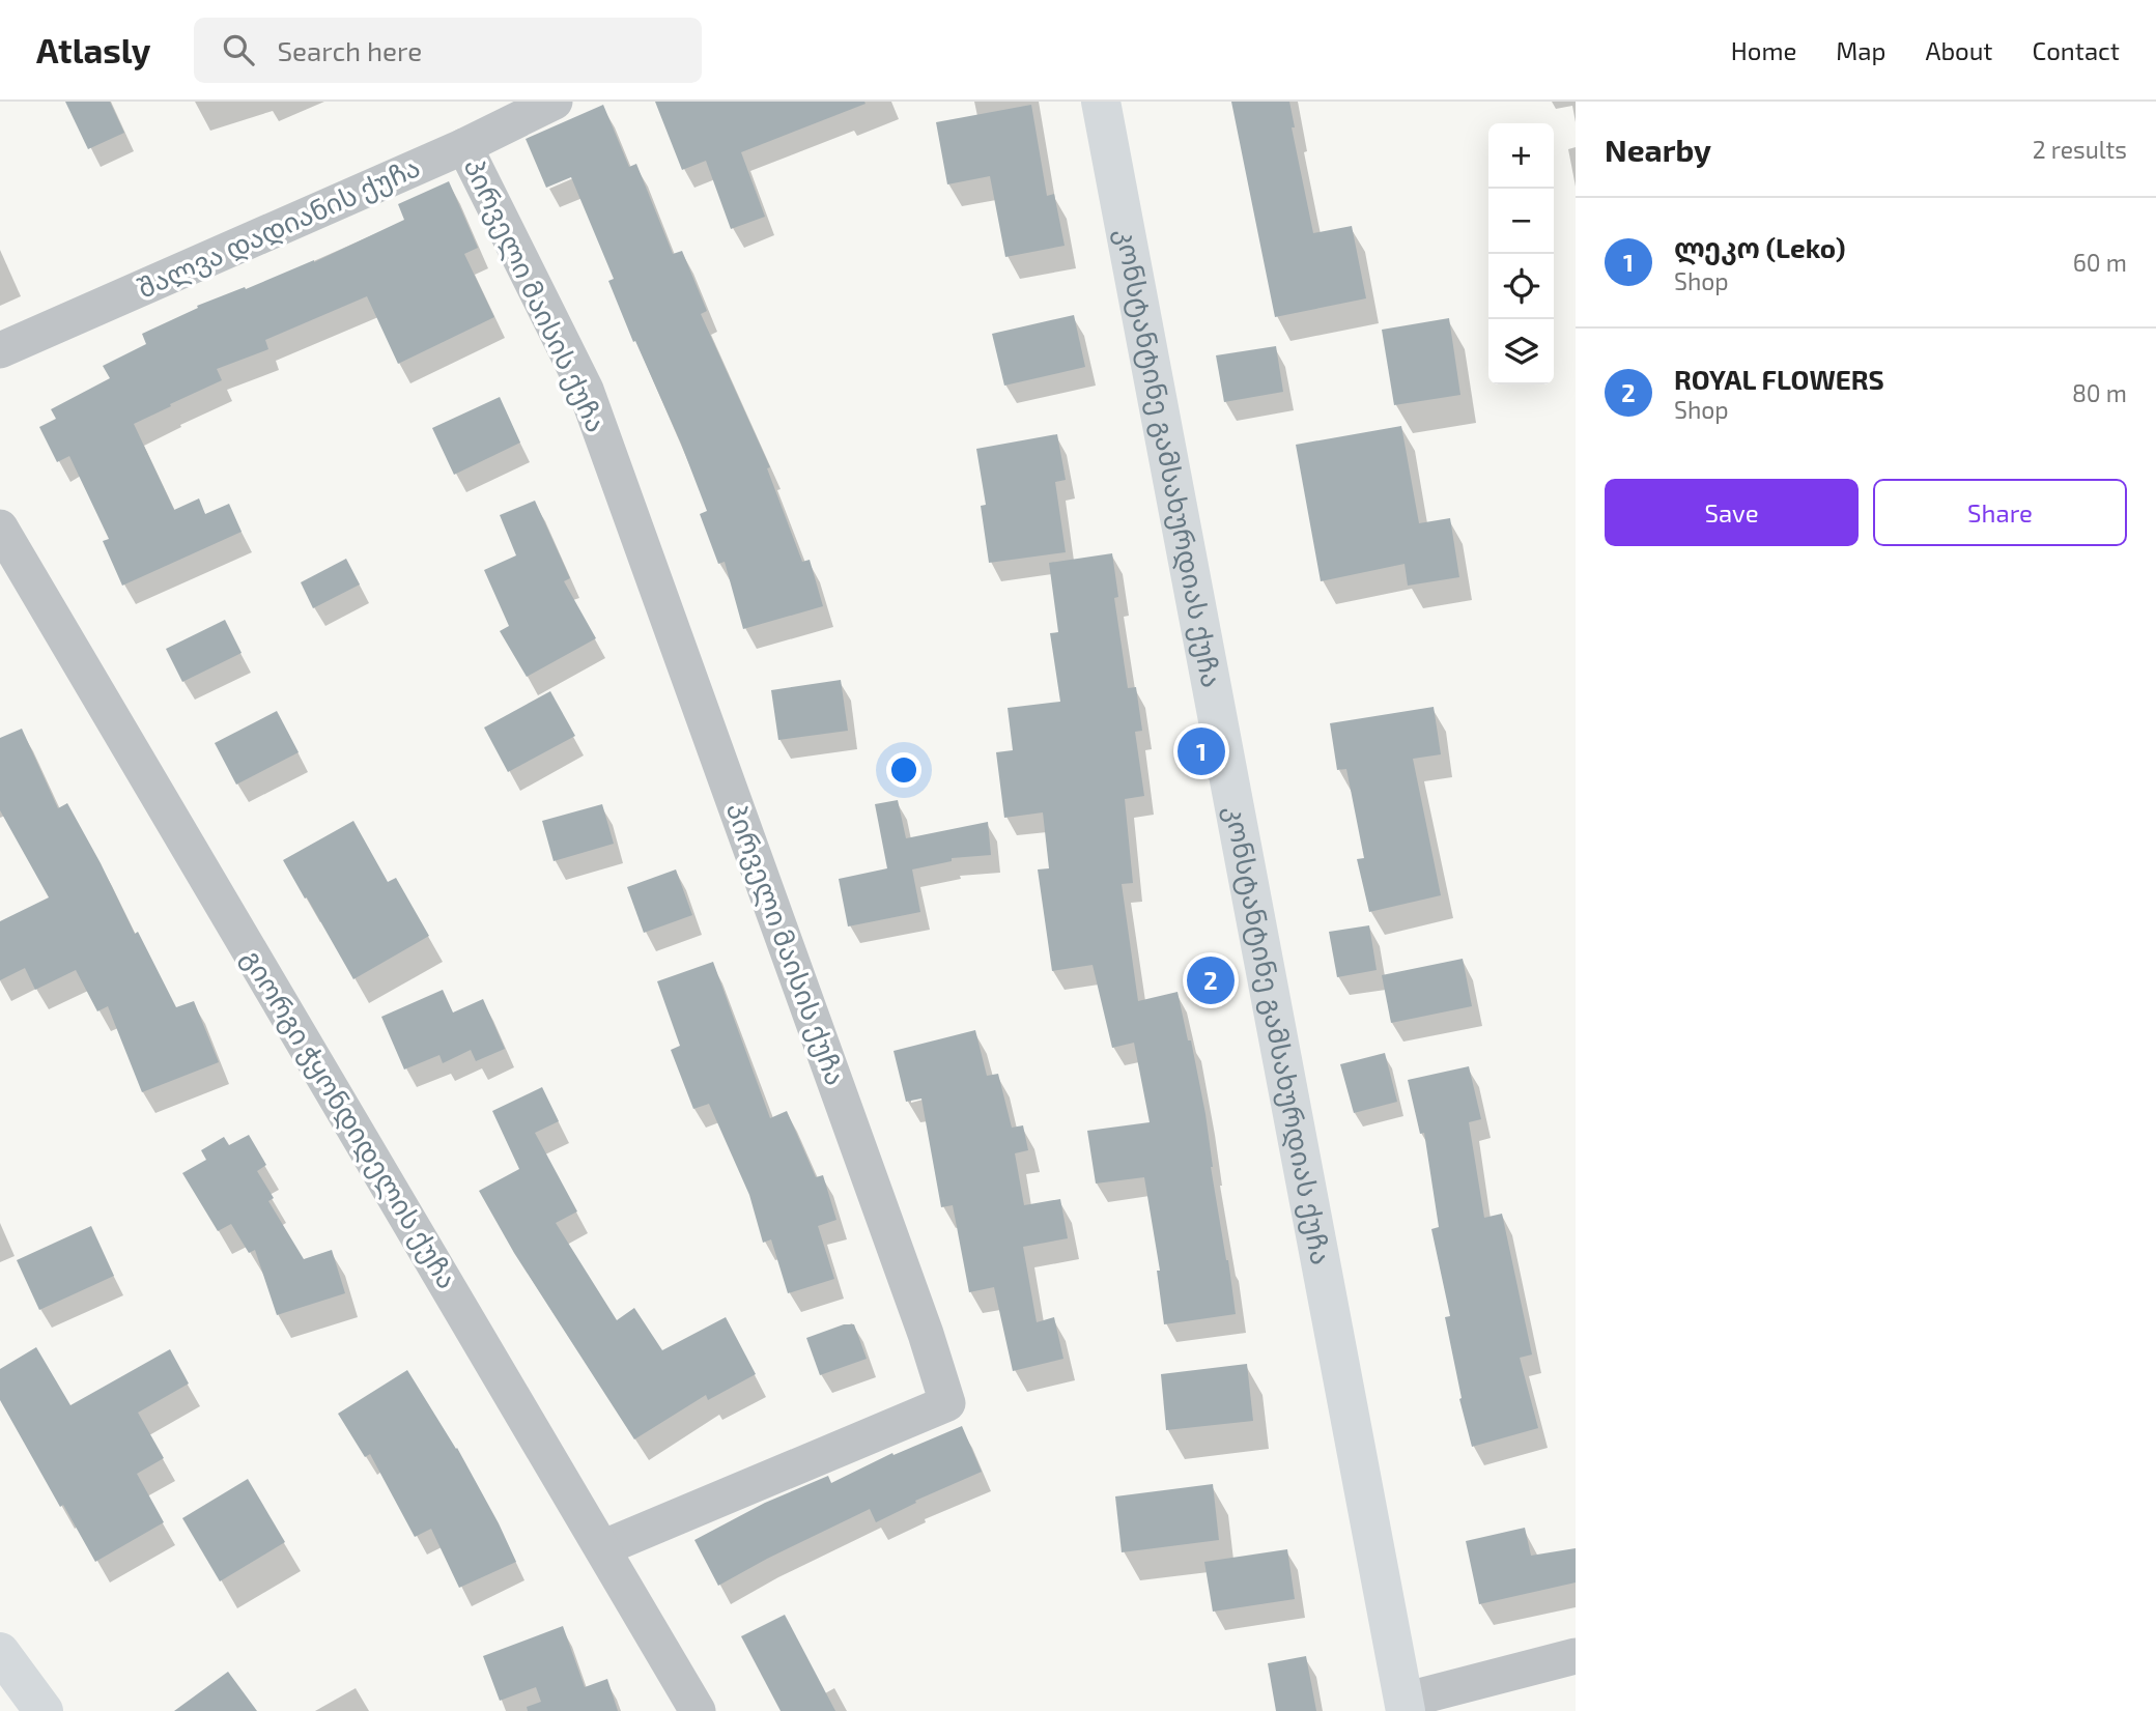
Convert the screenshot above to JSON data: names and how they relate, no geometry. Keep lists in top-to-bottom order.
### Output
{
  "streets": {
    "main road": ["კონსტანტინე გამსახურდიას ქუჩა"],
    "street": ["შალვა დადიანის ქუჩა", "პირველი მაისის ქუჩა", "გიორგი ჭყონდიდელის ქუჩა"]
  },
  "crossings": [
    ["შალვა დადიანის ქუჩა", "პირველი მაისის ქუჩა"],
    ["პირველი მაისის ქუჩა", "გიორგი ჭყონდიდელის ქუჩა"]
  ],
  "page": {
    "header": "Atlasly",
    "search": "Search here",
    "nav": [
      "Home",
      "Map",
      "About",
      "Contact"
    ],
    "heading": ["Nearby", "2 results"],
    "map_buttons": ["+", "−"],
    "list": [
      {
        "mark": "1",
        "name": "ლეკო (Leko)",
        "note": "Shop",
        "value": "60 m"
      },
      {
        "mark": "2",
        "name": "ROYAL FLOWERS",
        "note": "Shop",
        "value": "80 m"
      }
    ],
    "buttons": ["Save", "Share"],
    "pins": ["1", "2"]
  }
}
